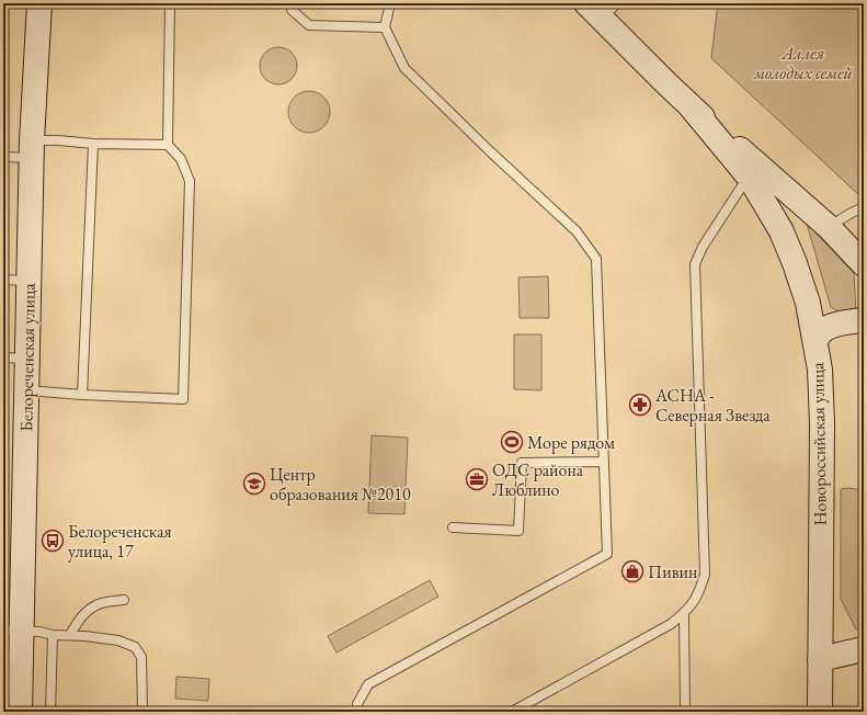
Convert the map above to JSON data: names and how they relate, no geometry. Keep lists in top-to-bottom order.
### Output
{
  "streets": {
    "street": ["Белореченская улица", "Новороссийская улица"]
  },
  "parks": ["Аллея молодых семей"],
  "places": {
    "pharmacy": ["АСНА - Северная Звезда"],
    "sports": ["Море рядом"],
    "office": ["ОДС района Люблино"],
    "school or university": ["Центр образования №2010"],
    "bus stop": ["Белореченская улица, 17"],
    "shop": ["Пивин"]
  }
}
